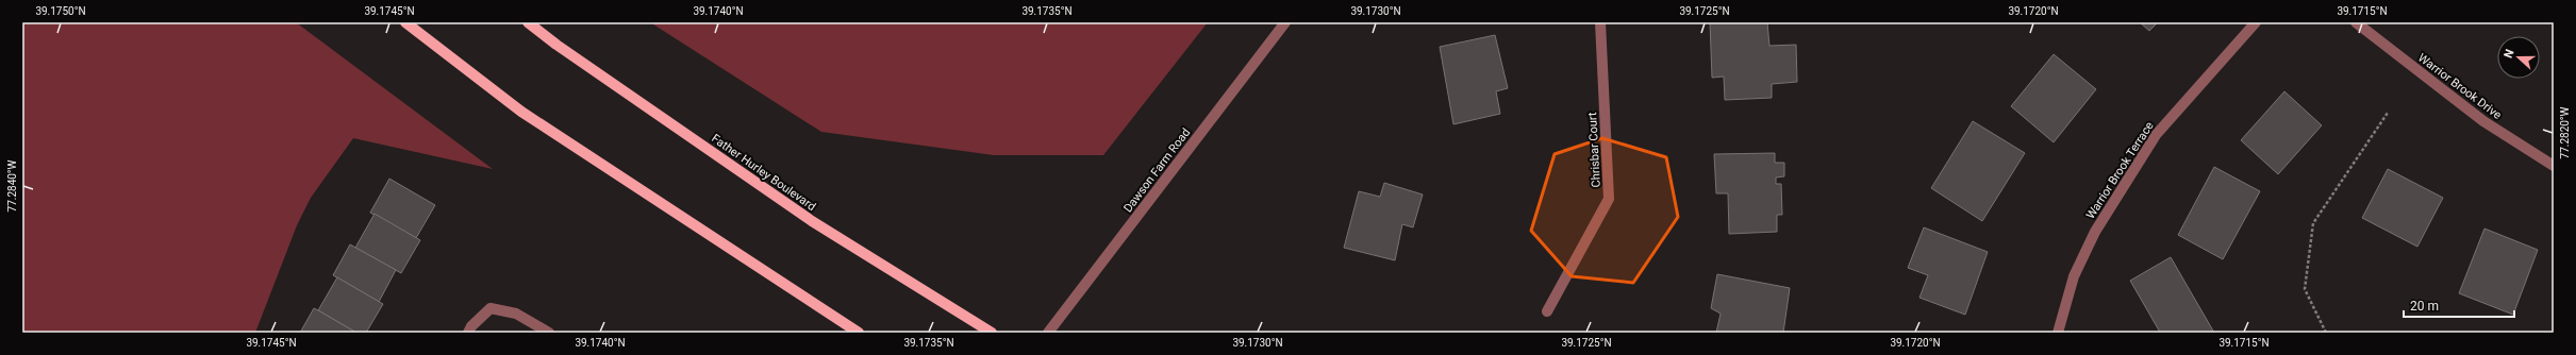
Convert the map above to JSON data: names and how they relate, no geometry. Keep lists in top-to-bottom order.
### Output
{
  "streets": {
    "main road": ["Father Hurley Boulevard"],
    "street": [
      "Warrior Brook Drive",
      "Chrisbar Court",
      "Dawson Farm Road",
      "Warrior Brook Terrace"
    ]
  },
  "scale_bar": "20 m",
  "north": "left",
  "coordinates": [
    "39.1750°N",
    "39.1745°N",
    "39.1740°N",
    "39.1735°N",
    "39.1730°N",
    "39.1725°N",
    "39.1720°N",
    "39.1715°N",
    "77.2820°W",
    "77.2840°W"
  ]
}
